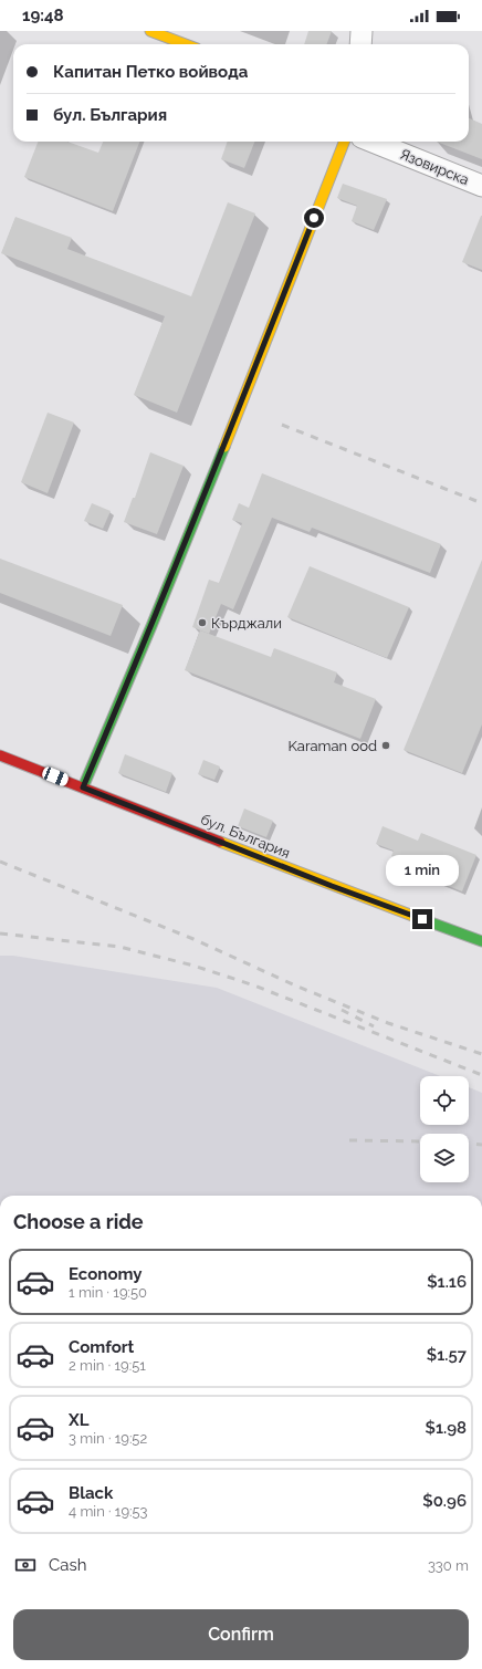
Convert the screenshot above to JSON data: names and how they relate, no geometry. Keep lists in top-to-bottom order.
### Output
{
  "streets": {
    "street": ["Язовирска", "бул. България"]
  },
  "places": ["Кърджали", "Karaman ood"],
  "page": {
    "status": "19:48",
    "banner": ["Капитан Петко войвода", "бул. България"],
    "bubble": "1 min",
    "heading": "Choose a ride",
    "list": [
      {
        "name": "Economy",
        "note": "1 min · 19:50",
        "value": "$1.16"
      },
      {
        "name": "Comfort",
        "note": "2 min · 19:51",
        "value": "$1.57"
      },
      {
        "name": "XL",
        "note": "3 min · 19:52",
        "value": "$1.98"
      },
      {
        "name": "Black",
        "note": "4 min · 19:53",
        "value": "$0.96"
      }
    ],
    "pay": ["Cash", "330 m"],
    "buttons": "Confirm"
  }
}
